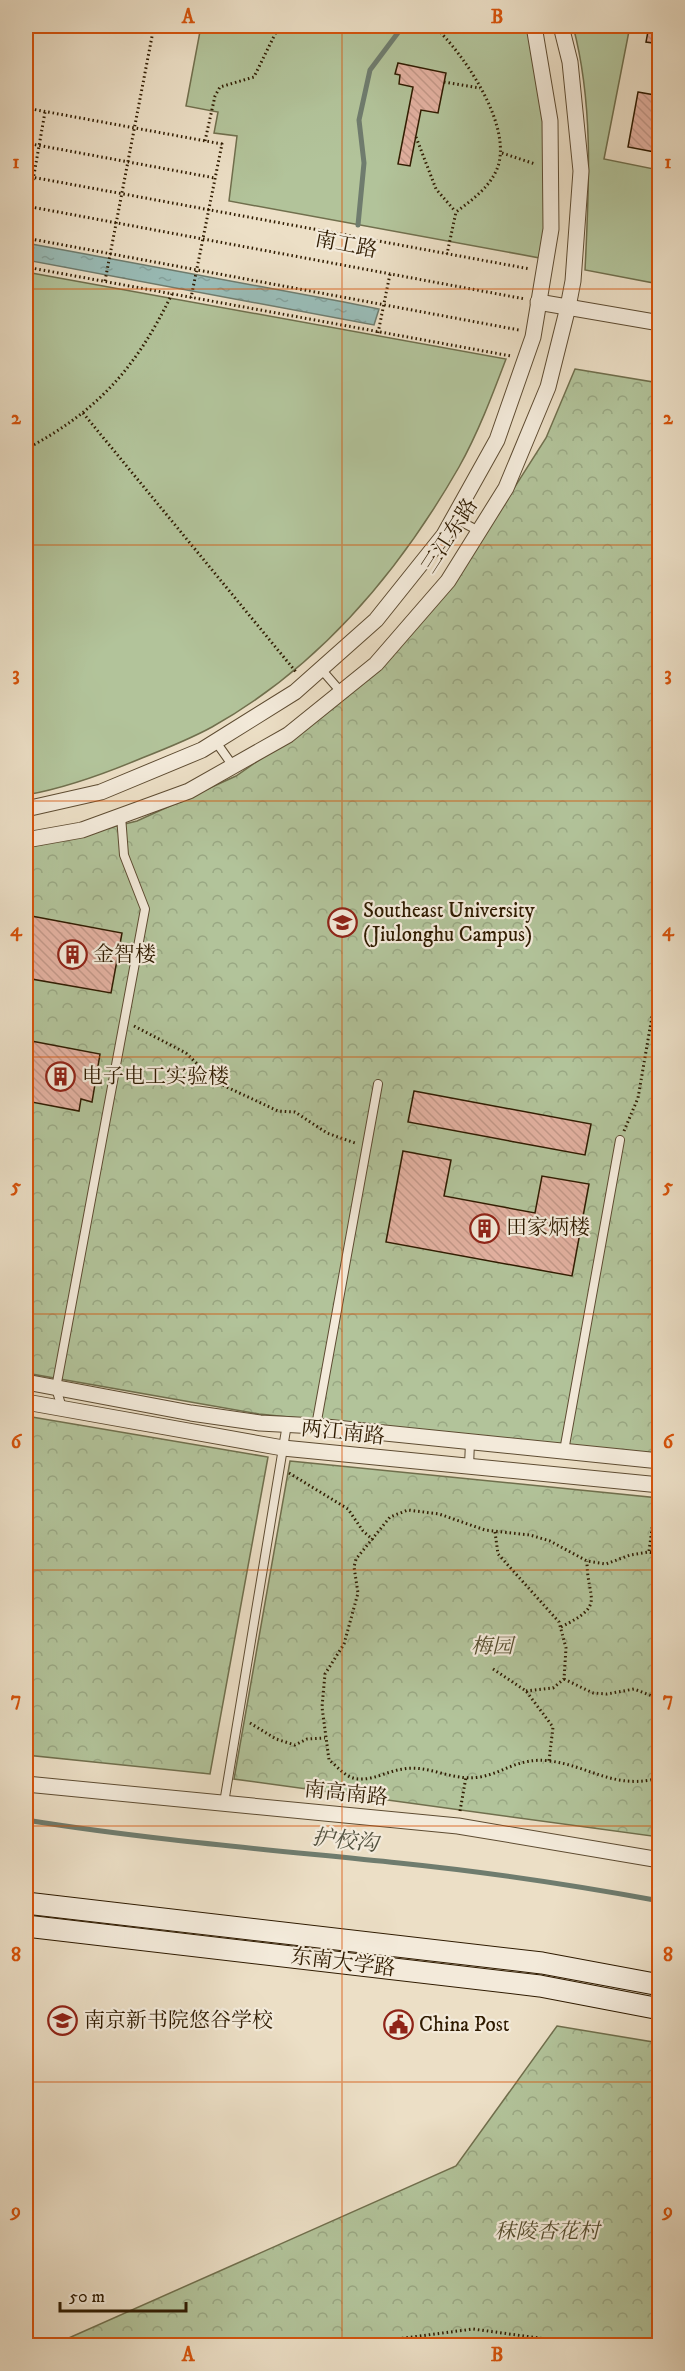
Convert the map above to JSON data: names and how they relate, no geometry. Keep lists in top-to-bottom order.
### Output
{
  "streets": {
    "main road": ["东南大学路"],
    "street": ["三江东路", "两江南路", "南高南路"],
    "path": ["南工路"]
  },
  "crossings": [
    ["南工路", "三江东路"]
  ],
  "water": ["护校沟"],
  "parks": ["梅园", "秣陵杏花村"],
  "places": {
    "school or university": ["Southeast University (Jiulonghu Campus)", "南京新书院悠谷学校"],
    "building": ["金智楼", "电子电工实验楼", "田家炳楼"],
    "public building": ["China Post"]
  },
  "scale_bar": "50 m",
  "grid": {
    "columns": ["A", "B"],
    "rows": [
      "1",
      "2",
      "3",
      "4",
      "5",
      "6",
      "7",
      "8",
      "9"
    ]
  }
}
